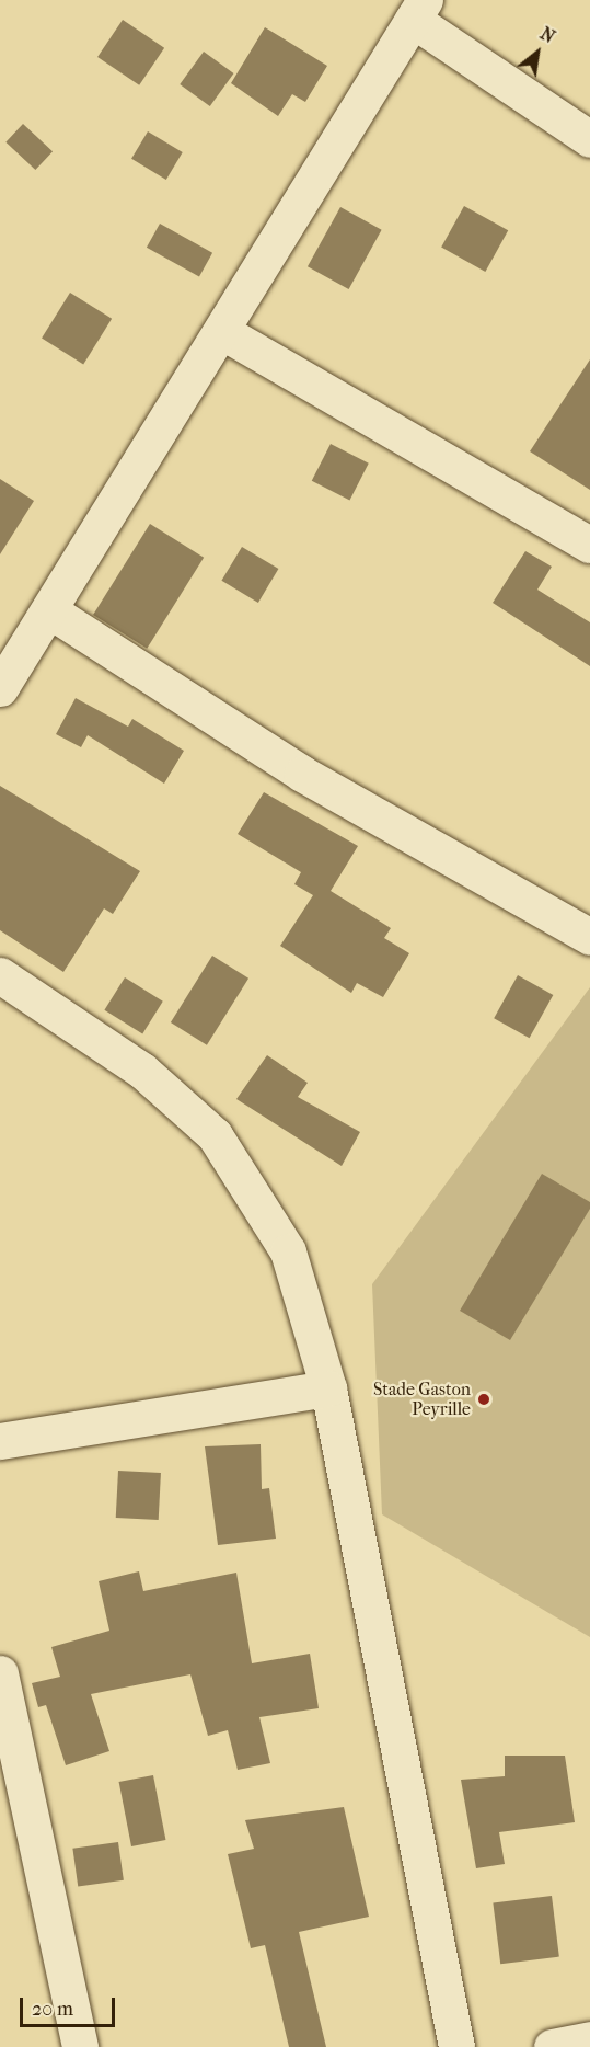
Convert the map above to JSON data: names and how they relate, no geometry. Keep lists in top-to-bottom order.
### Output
{
  "places": ["Stade Gaston Peyrille"],
  "scale_bar": "20 m",
  "north": "top right"
}
